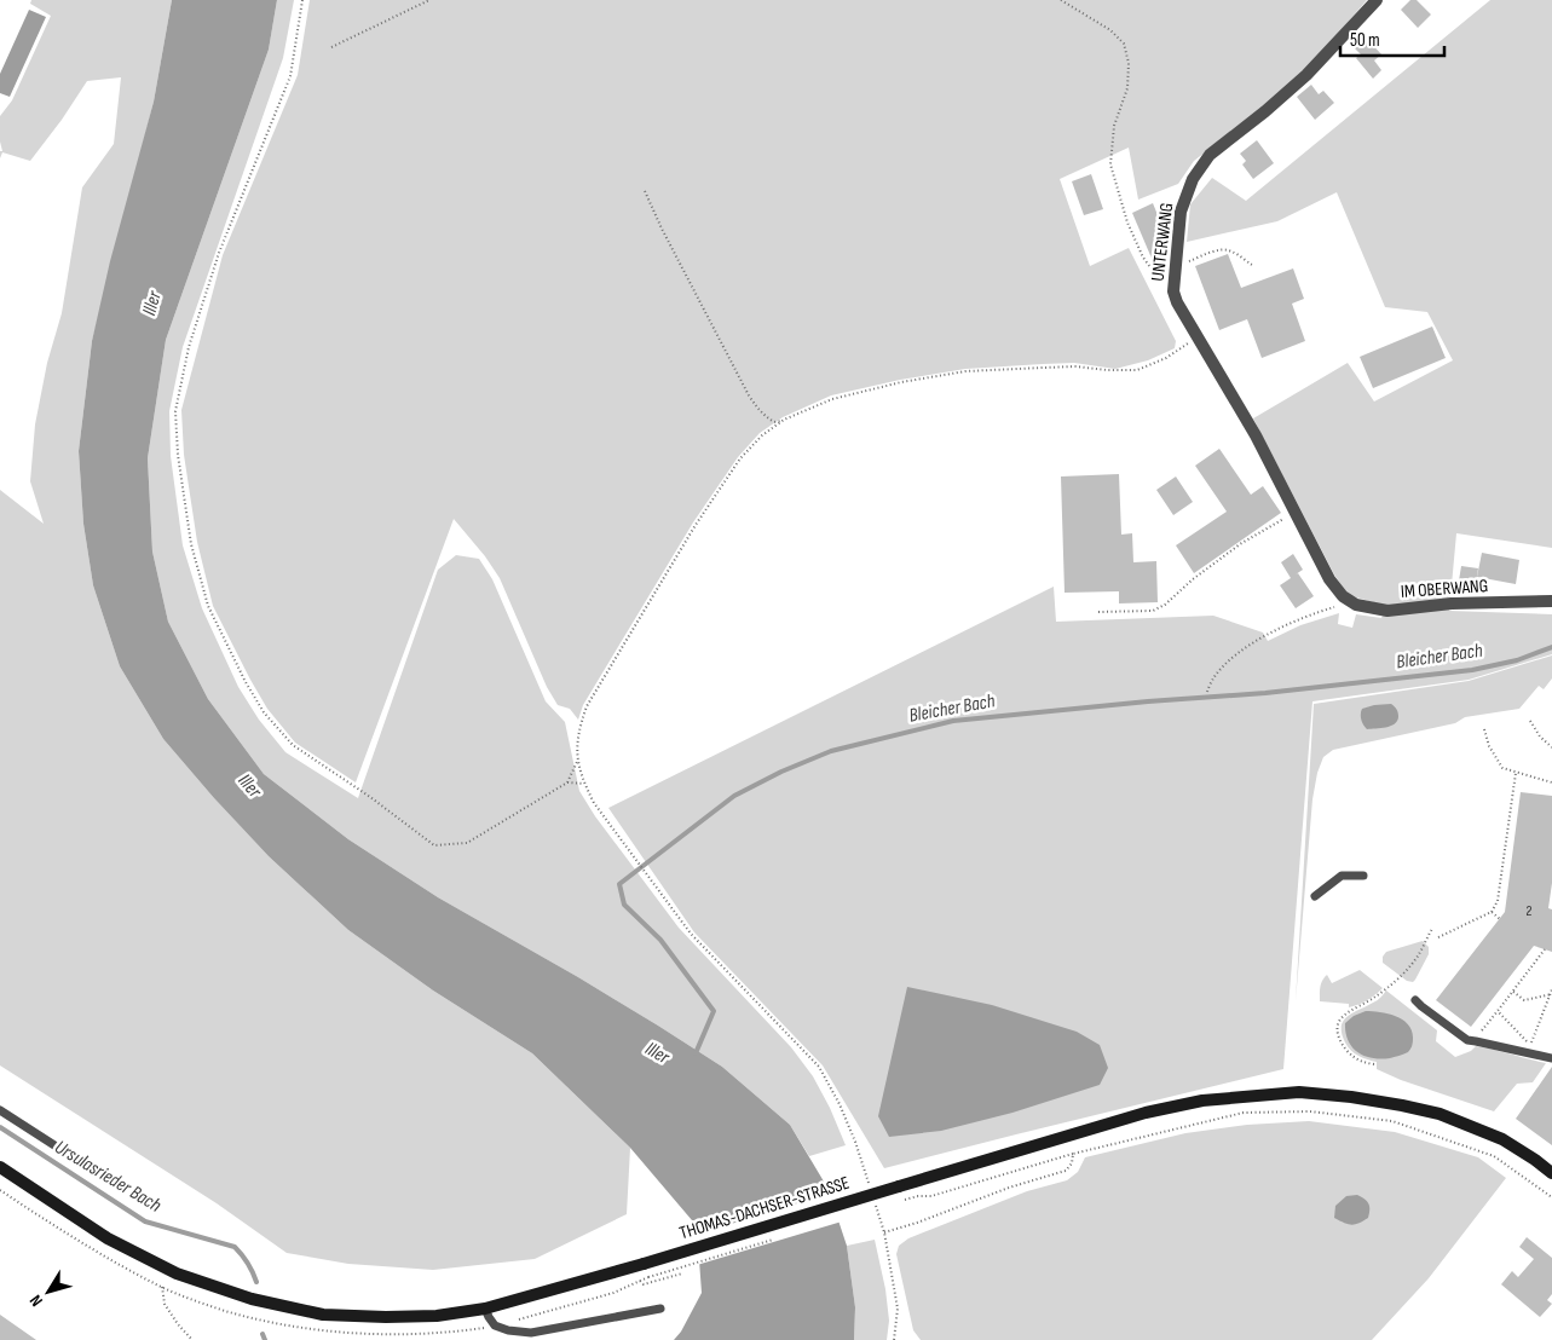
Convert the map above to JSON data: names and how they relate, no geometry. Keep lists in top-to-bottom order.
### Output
{
  "streets": {
    "street": ["UNTERWANG", "IM OBERWANG", "THOMAS-DACHSER-STRASSE"]
  },
  "crossings": [
    ["UNTERWANG", "IM OBERWANG"]
  ],
  "water": ["Iller", "Bleicher Bach", "Ursulasrieder Bach"],
  "house_numbers": ["2"],
  "scale_bar": "50 m",
  "north": "bottom left"
}
